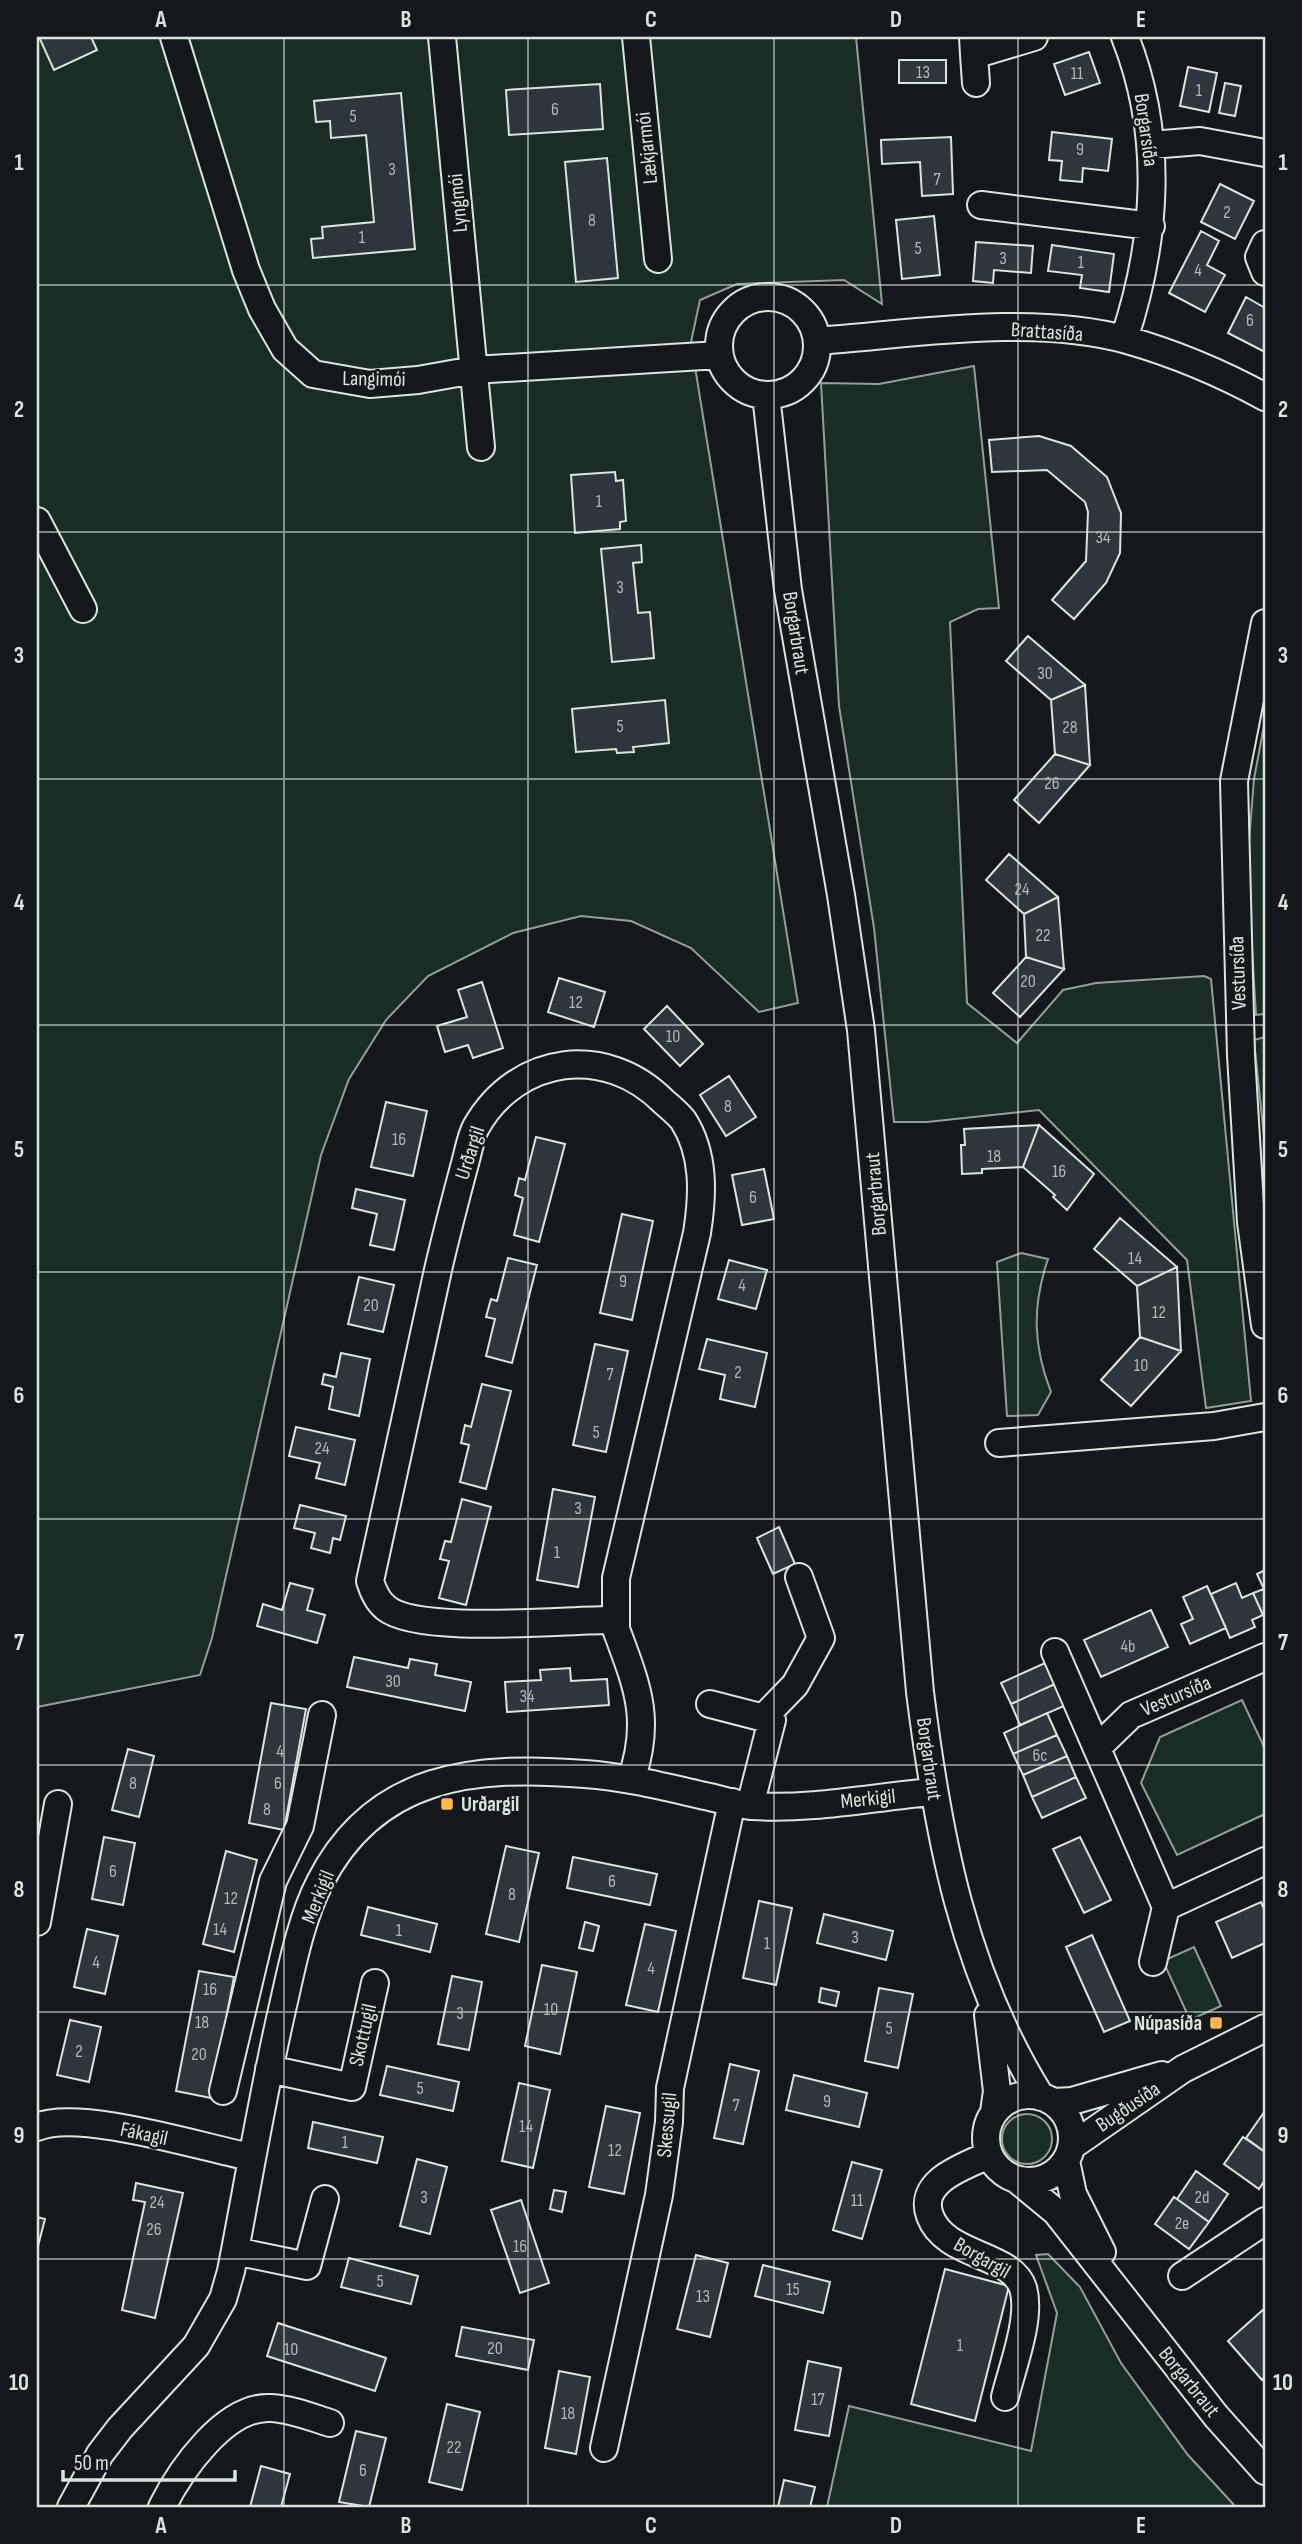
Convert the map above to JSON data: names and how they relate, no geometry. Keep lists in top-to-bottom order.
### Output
{
  "streets": {
    "street": [
      "Borgarsíða",
      "Lækjarmói",
      "Lyngmói",
      "Brattasíða",
      "Langimói",
      "Borgarbraut",
      "Vestursíða",
      "Urðargil",
      "Merkigil",
      "Skottugil",
      "Bugðusíða",
      "Skessugil",
      "Fákagil",
      "Borgargil"
    ]
  },
  "crossings": [
    ["Borgarsíða", "Brattasíða"],
    ["Lyngmói", "Langimói"],
    ["Brattasíða", "Langimói"],
    ["Brattasíða", "Borgarbraut"],
    ["Langimói", "Borgarbraut"],
    ["Borgarbraut", "Merkigil"],
    ["Borgarbraut", "Bugðusíða"],
    ["Borgarbraut", "Borgargil"],
    ["Urðargil", "Merkigil"],
    ["Merkigil", "Skottugil"],
    ["Merkigil", "Skessugil"],
    ["Merkigil", "Fákagil"],
    ["Bugðusíða", "Borgargil"]
  ],
  "places": {
    "transit": ["Urðargil", "Núpasíða"]
  },
  "house_numbers": [
    "13",
    "11",
    "1",
    "6",
    "5",
    "9",
    "3",
    "7",
    "2",
    "8",
    "1",
    "5",
    "3",
    "1",
    "4",
    "6",
    "1",
    "34",
    "3",
    "30",
    "5",
    "28",
    "26",
    "24",
    "22",
    "20",
    "12",
    "10",
    "8",
    "16",
    "18",
    "16",
    "6",
    "14",
    "9",
    "4",
    "20",
    "12",
    "10",
    "2",
    "7",
    "5",
    "24",
    "3",
    "1",
    "4b",
    "30",
    "34",
    "4",
    "6c",
    "8",
    "6",
    "8",
    "6",
    "6",
    "8",
    "12",
    "14",
    "1",
    "3",
    "1",
    "4",
    "4",
    "16",
    "10",
    "3",
    "18",
    "5",
    "2",
    "20",
    "5",
    "9",
    "7",
    "14",
    "1",
    "12",
    "3",
    "2d",
    "11",
    "24",
    "2e",
    "26",
    "16",
    "5",
    "15",
    "13",
    "1",
    "20",
    "10",
    "17",
    "18",
    "22",
    "6"
  ],
  "scale_bar": "50 m",
  "grid": {
    "columns": [
      "A",
      "B",
      "C",
      "D",
      "E"
    ],
    "rows": [
      "1",
      "2",
      "3",
      "4",
      "5",
      "6",
      "7",
      "8",
      "9",
      "10"
    ]
  }
}
